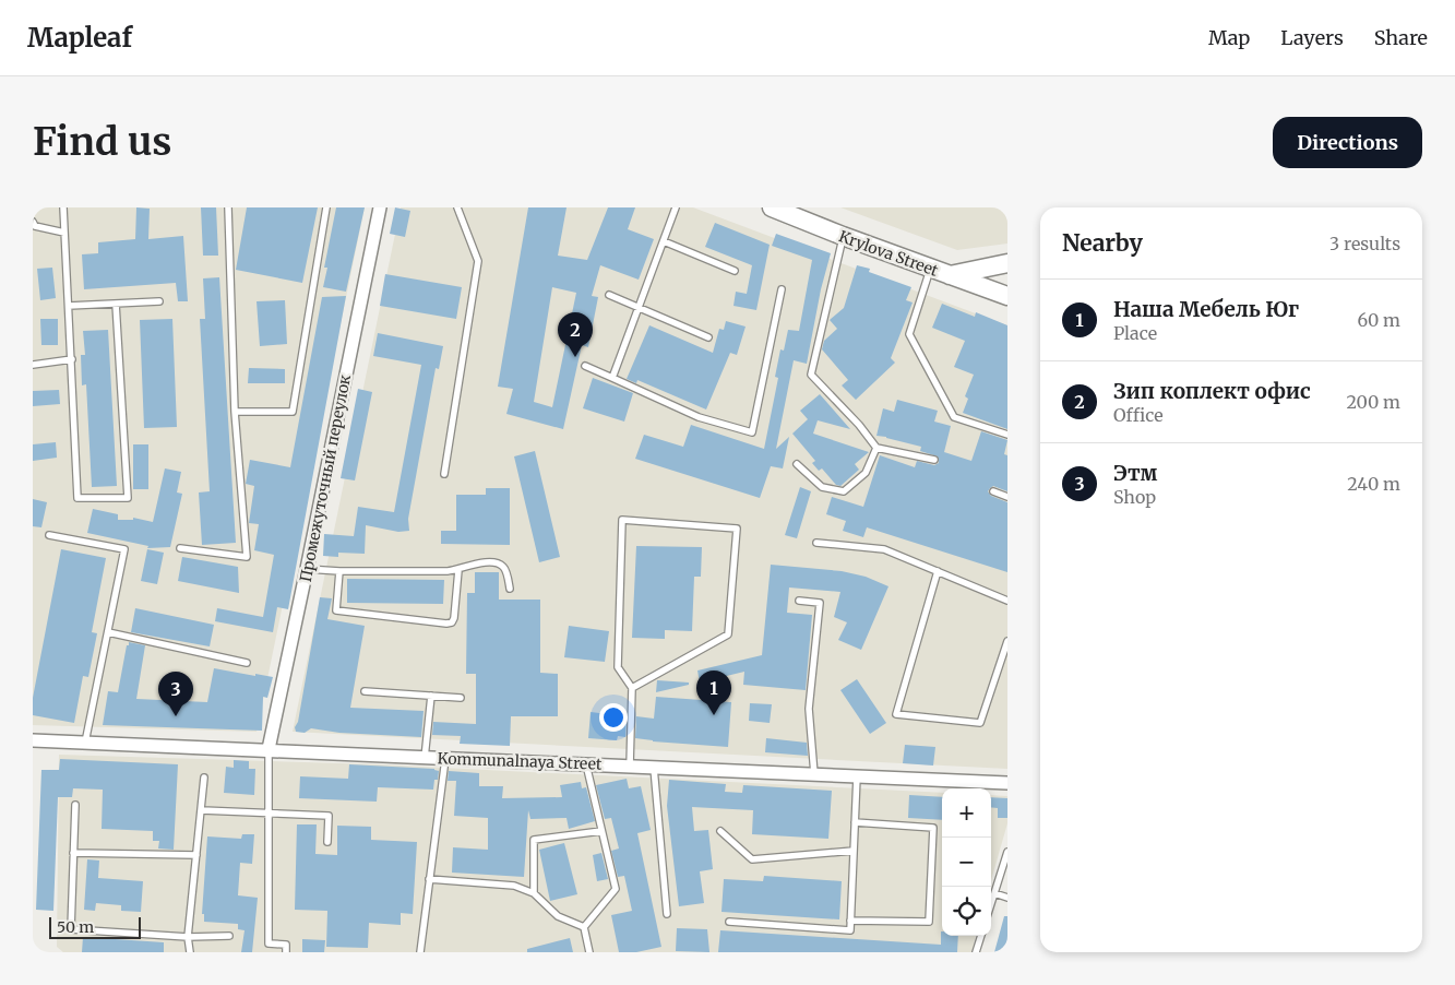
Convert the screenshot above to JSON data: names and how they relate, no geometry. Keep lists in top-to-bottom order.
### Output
{
  "streets": {
    "main road": ["Krylova Street"],
    "street": ["Промежуточный переулок", "Kommunalnaya Street"]
  },
  "crossings": [
    ["Промежуточный переулок", "Kommunalnaya Street"]
  ],
  "scale_bar": "50 m",
  "page": {
    "header": "Mapleaf",
    "nav": ["Map", "Layers", "Share"],
    "buttons": "Directions",
    "title": "Find us",
    "heading": ["Nearby", "3 results"],
    "list": [
      {
        "mark": "1",
        "name": "Наша Мебель Юг",
        "note": "Place",
        "value": "60 m"
      },
      {
        "mark": "2",
        "name": "Зип коплект офис",
        "note": "Office",
        "value": "200 m"
      },
      {
        "mark": "3",
        "name": "Этм",
        "note": "Shop",
        "value": "240 m"
      }
    ],
    "pins": ["2", "1", "3"],
    "map_buttons": ["+", "−"],
    "scale": "50 m"
  }
}
